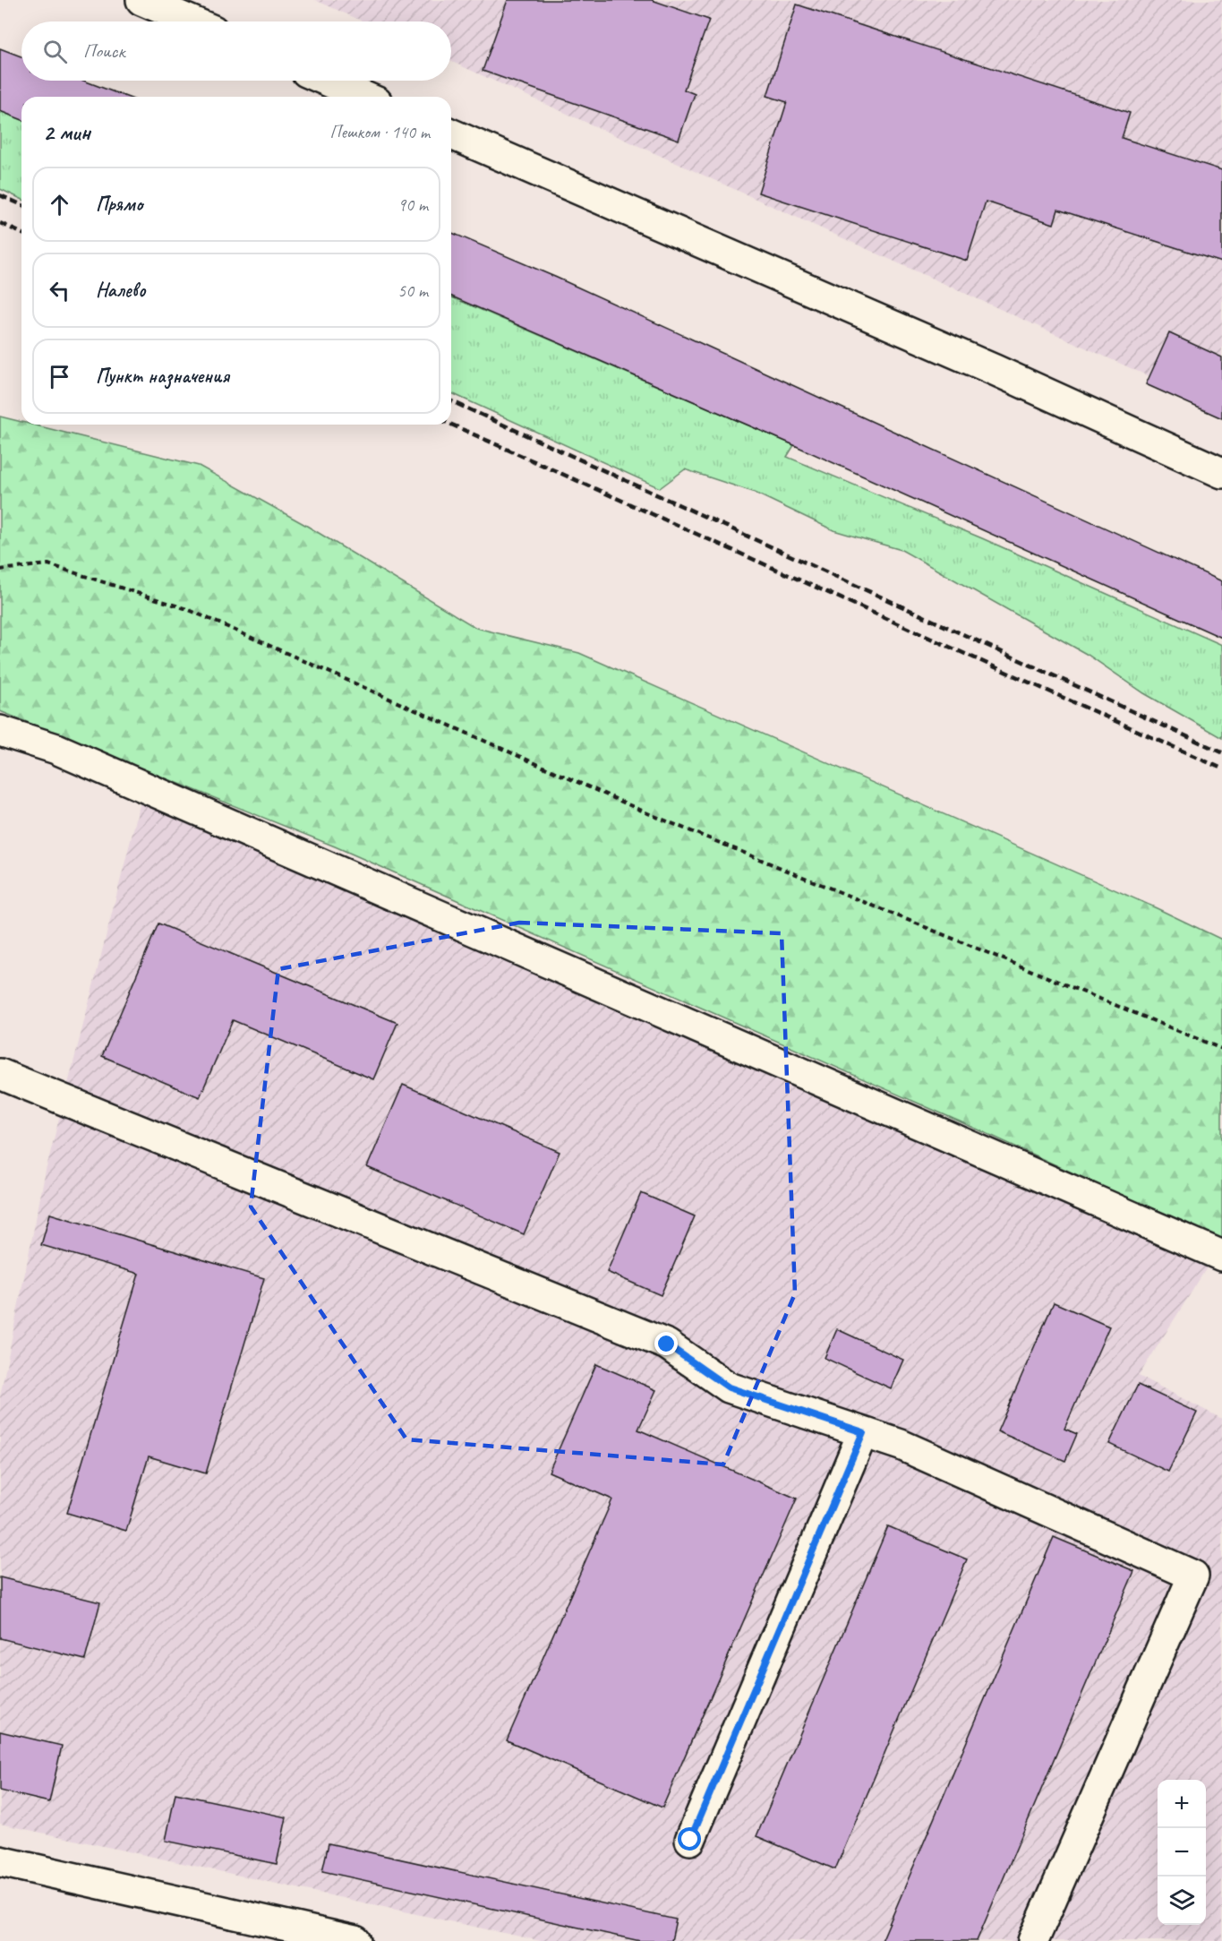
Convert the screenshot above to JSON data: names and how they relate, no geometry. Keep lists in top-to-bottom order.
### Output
{
  "page": {
    "search": "Поиск",
    "heading": ["2 мин", "Пешком · 140 m"],
    "list": [
      ["Прямо", "90 m"],
      ["Налево", "50 m"],
      "Пункт назначения"
    ],
    "map_buttons": ["+", "−"]
  }
}
